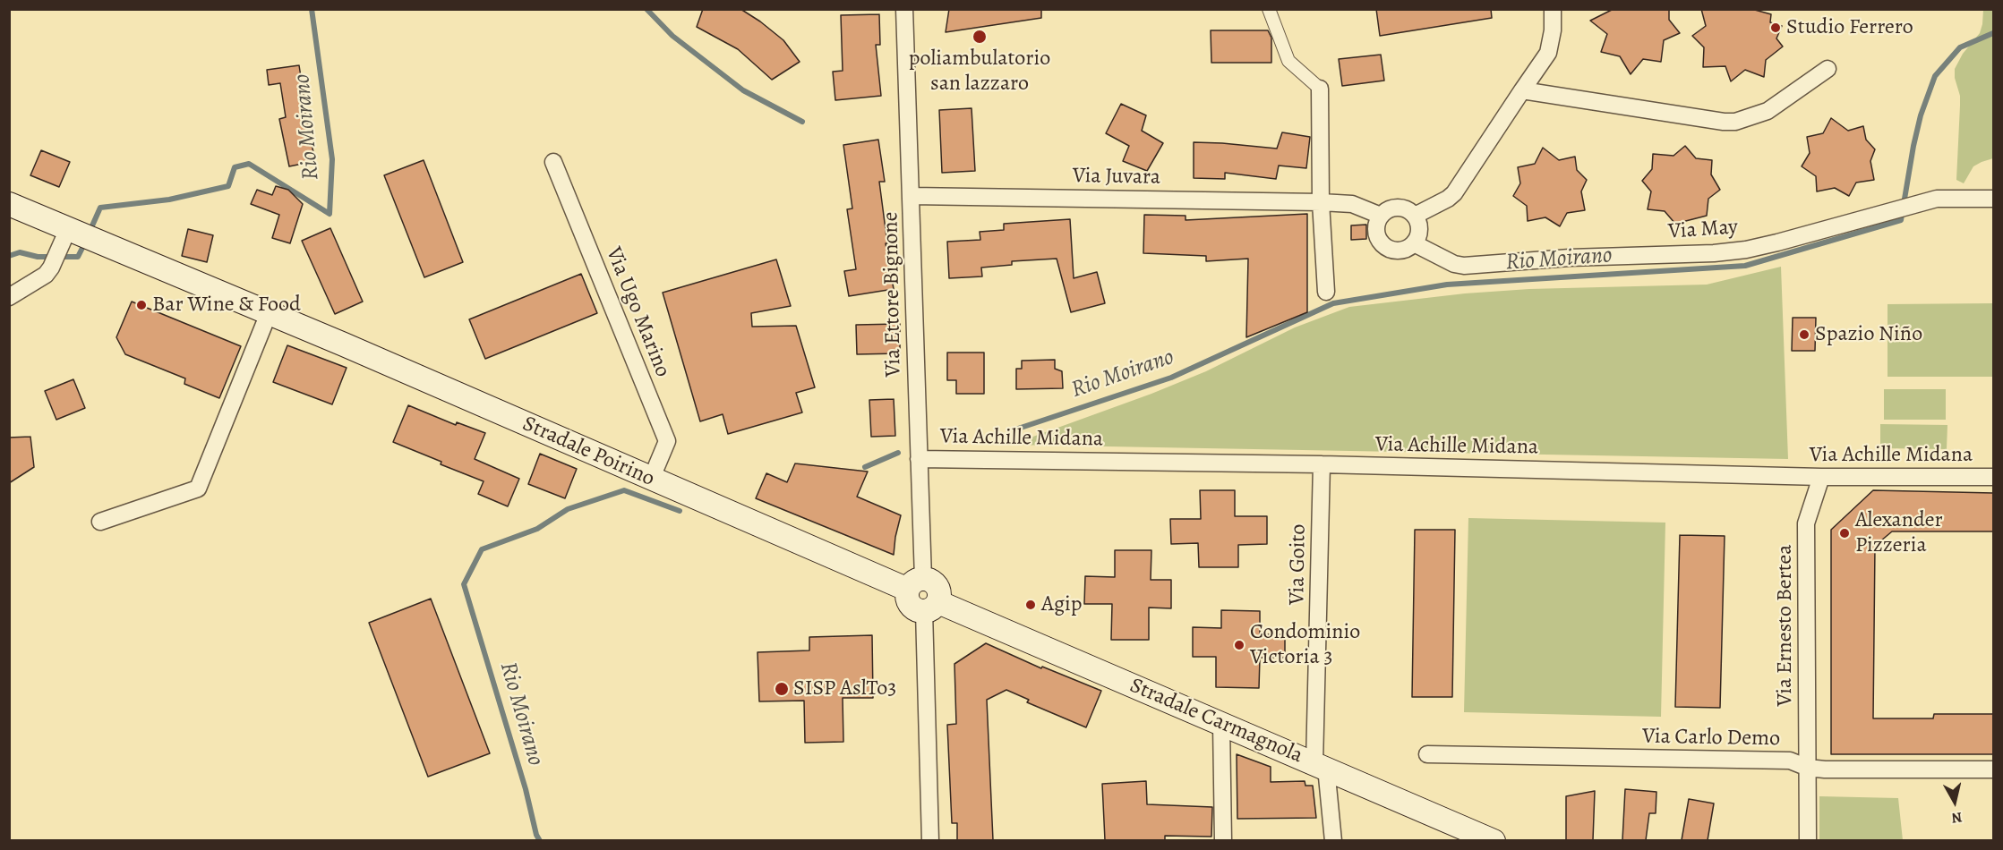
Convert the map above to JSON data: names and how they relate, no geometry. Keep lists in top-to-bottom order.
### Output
{
  "streets": {
    "main road": ["Stradale Poirino", "Stradale Carmagnola"],
    "street": [
      "Via Juvara",
      "Via May",
      "Via Ettore Bignone",
      "Via Ugo Marino",
      "Via Achille Midana",
      "Via Goito",
      "Via Ernesto Bertea",
      "Via Carlo Demo"
    ]
  },
  "crossings": [
    ["Via Juvara", "Via May"],
    ["Via Juvara", "Via Ettore Bignone"],
    ["Via Ettore Bignone", "Via Achille Midana"],
    ["Via Ettore Bignone", "Stradale Poirino"],
    ["Via Ugo Marino", "Stradale Poirino"],
    ["Via Achille Midana", "Via Goito"],
    ["Via Achille Midana", "Via Ernesto Bertea"],
    ["Via Goito", "Stradale Carmagnola"],
    ["Via Ernesto Bertea", "Via Carlo Demo"]
  ],
  "water": ["Rio Moirano"],
  "places": [
    "Studio Ferrero",
    "poliambulatorio san lazzaro",
    "Bar Wine & Food",
    "Spazio Niño",
    "Alexander Pizzeria",
    "Agip",
    "Condominio Victoria 3",
    "SISP AslTo3"
  ],
  "north": "bottom"
}
